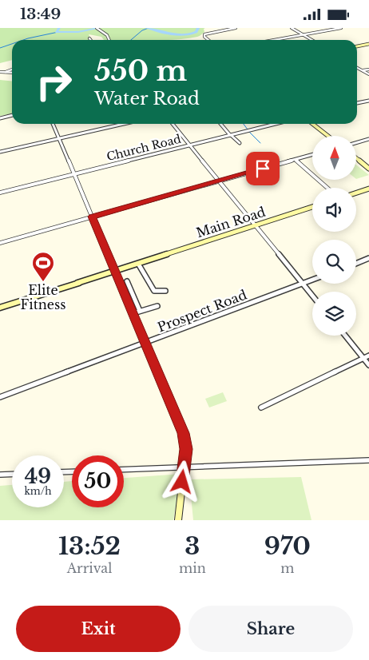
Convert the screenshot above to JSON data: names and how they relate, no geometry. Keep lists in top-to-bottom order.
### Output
{
  "streets": {
    "main road": ["Main Road"],
    "street": ["Church Road", "Prospect Road"]
  },
  "places": {
    "sports": ["Elite Fitness"]
  },
  "north": "top",
  "page": {
    "status": "13:49",
    "turn": ["550 m", "Water Road"],
    "speed": "49 km/h",
    "limit": "50",
    "eta": [
      "13:52",
      "Arrival",
      "3",
      "min",
      "970",
      "m"
    ],
    "buttons": ["Exit", "Share"]
  }
}
